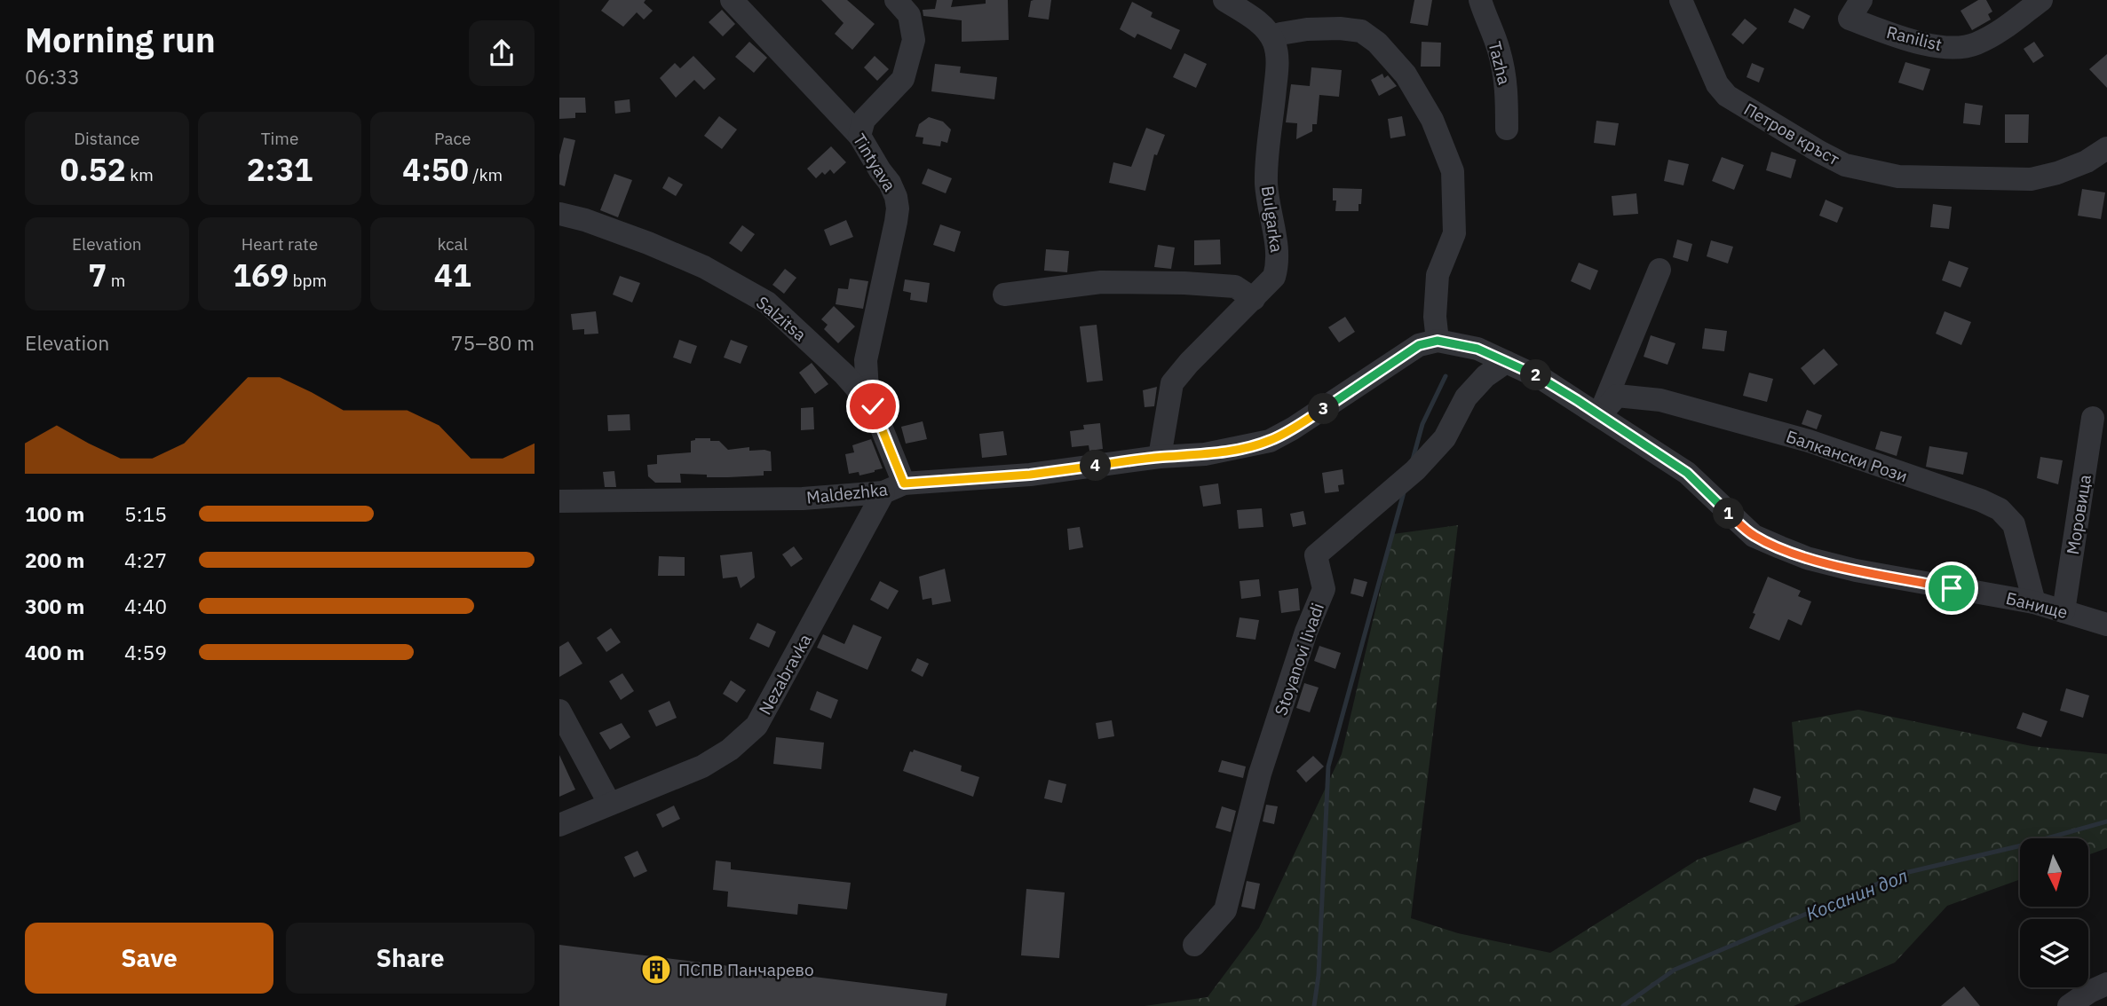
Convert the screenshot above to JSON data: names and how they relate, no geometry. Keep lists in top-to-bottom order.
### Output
{
  "streets": {
    "street": [
      "Ranilist",
      "Tazha",
      "Петров кръст",
      "Tintyava",
      "Bulgarka",
      "Salzitsa",
      "Балкански Рози",
      "Maldezhka",
      "Моровица",
      "Банище",
      "Stoyanovi livadi",
      "Nezabravka"
    ]
  },
  "crossings": [
    ["Tintyava", "Salzitsa"],
    ["Bulgarka", "Maldezhka"],
    ["Salzitsa", "Maldezhka"],
    ["Salzitsa", "Nezabravka"],
    ["Балкански Рози", "Банище"],
    ["Maldezhka", "Банище"],
    ["Maldezhka", "Nezabravka"],
    ["Моровица", "Банище"],
    ["Банище", "Stoyanovi livadi"]
  ],
  "water": ["Косанин дол"],
  "places": {
    "building": ["ПСПВ Панчарево"]
  },
  "north": "bottom",
  "page": {
    "heading": ["Morning run", "06:33"],
    "stats": [
      ["Distance", "0.52 km"],
      ["Time", "2:31"],
      ["Pace", "4:50 /km"],
      ["Elevation", "7 m"],
      ["Heart rate", "169 bpm"],
      ["kcal", "41"]
    ],
    "chart": ["Elevation", "75–80 m"],
    "pins": [
      "2",
      "3",
      "4",
      "1"
    ],
    "list": [
      {
        "name": "100 m",
        "note": "5:15"
      },
      {
        "name": "200 m",
        "note": "4:27"
      },
      {
        "name": "300 m",
        "note": "4:40"
      },
      {
        "name": "400 m",
        "note": "4:59"
      }
    ],
    "buttons": ["Save", "Share"]
  }
}
